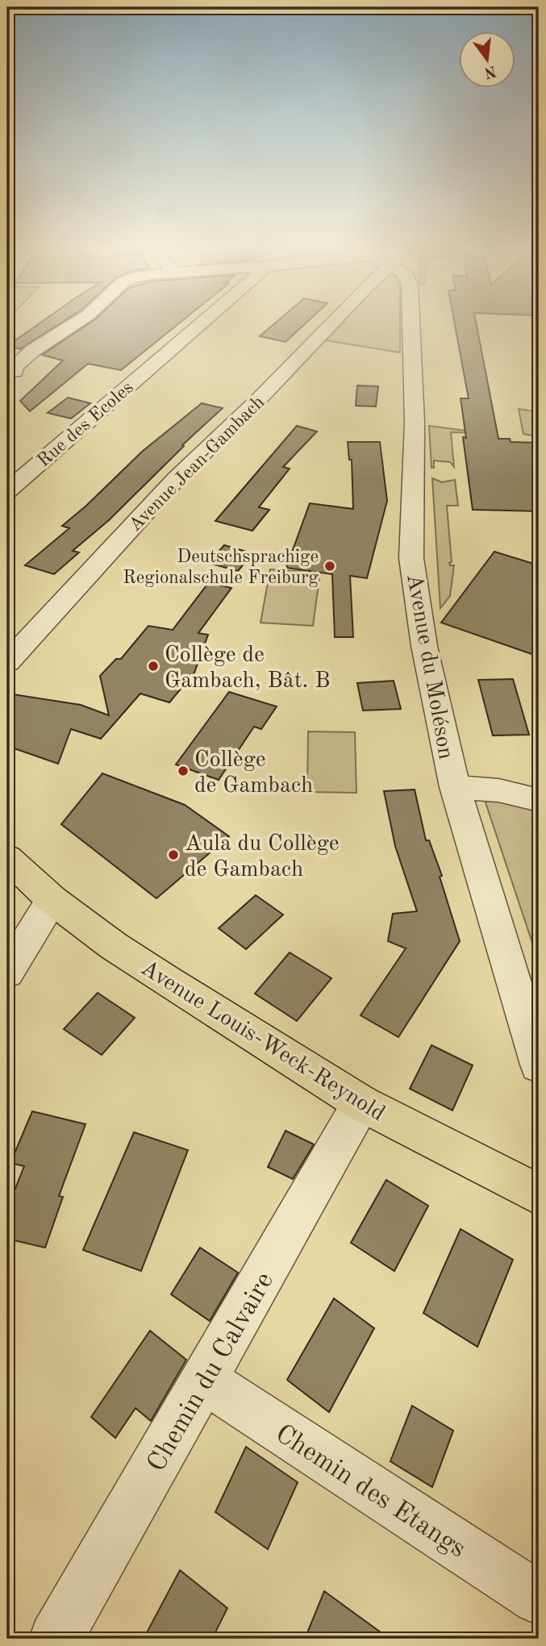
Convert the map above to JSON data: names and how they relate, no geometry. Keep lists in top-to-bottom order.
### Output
{
  "streets": {
    "main road": ["Avenue Louis-Weck-Reynold"],
    "street": [
      "Rue des Ecoles",
      "Avenue Jean-Gambach",
      "Avenue du Moléson",
      "Chemin du Calvaire",
      "Chemin des Etangs"
    ]
  },
  "crossings": [
    ["Avenue Louis-Weck-Reynold", "Chemin du Calvaire"],
    ["Chemin du Calvaire", "Chemin des Etangs"]
  ],
  "places": [
    "Deutschsprachige Regionalschule Freiburg",
    "Collège de Gambach, Bât. B",
    "Collège de Gambach",
    "Aula du Collège de Gambach"
  ],
  "north": "bottom"
}
